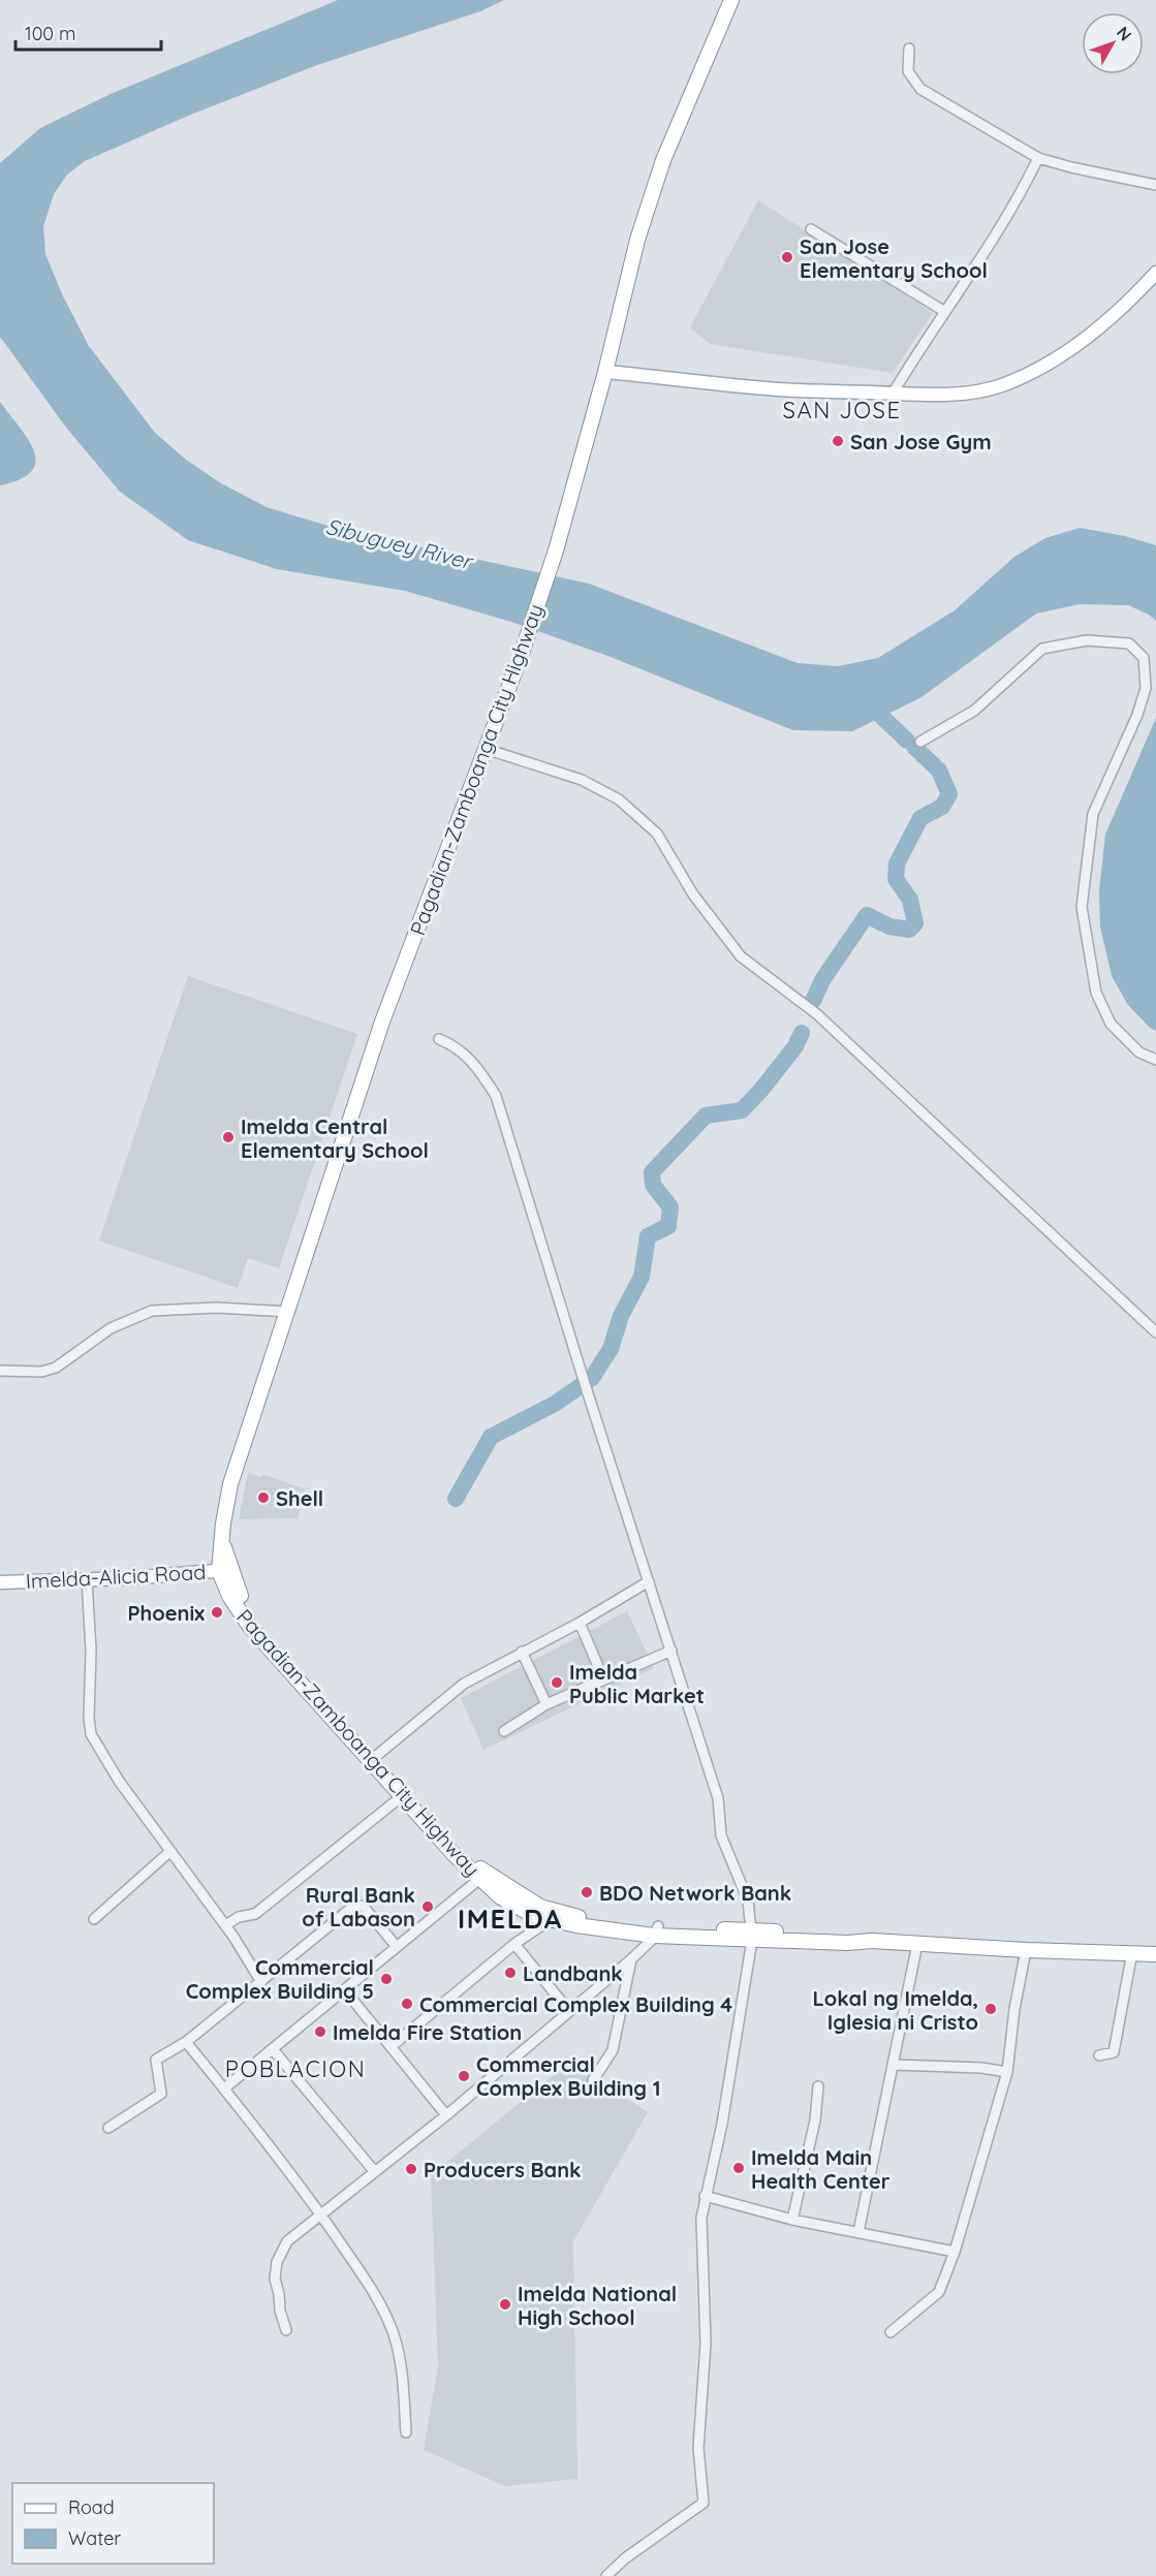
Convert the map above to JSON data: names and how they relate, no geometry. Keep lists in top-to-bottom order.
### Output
{
  "streets": {
    "highway": ["Pagadian-Zamboanga City Highway"],
    "main road": ["Imelda-Alicia Road"]
  },
  "crossings": [
    ["Pagadian-Zamboanga City Highway", "Imelda-Alicia Road"]
  ],
  "districts": ["SAN JOSE", "IMELDA", "POBLACION"],
  "water": ["Sibuguey River"],
  "places": [
    "San Jose Elementary School",
    "San Jose Gym",
    "Imelda Central Elementary School",
    "Shell",
    "Phoenix",
    "Imelda Public Market",
    "BDO Network Bank",
    "Rural Bank of Labason",
    "Landbank",
    "Commercial Complex Building 5",
    "Commercial Complex Building 4",
    "Lokal ng Imelda, Iglesia ni Cristo",
    "Imelda Fire Station",
    "Commercial Complex Building 1",
    "Imelda Main Health Center",
    "Producers Bank",
    "Imelda National High School"
  ],
  "legend": ["Road", "Water"],
  "scale_bar": "100 m",
  "north": "top right"
}
